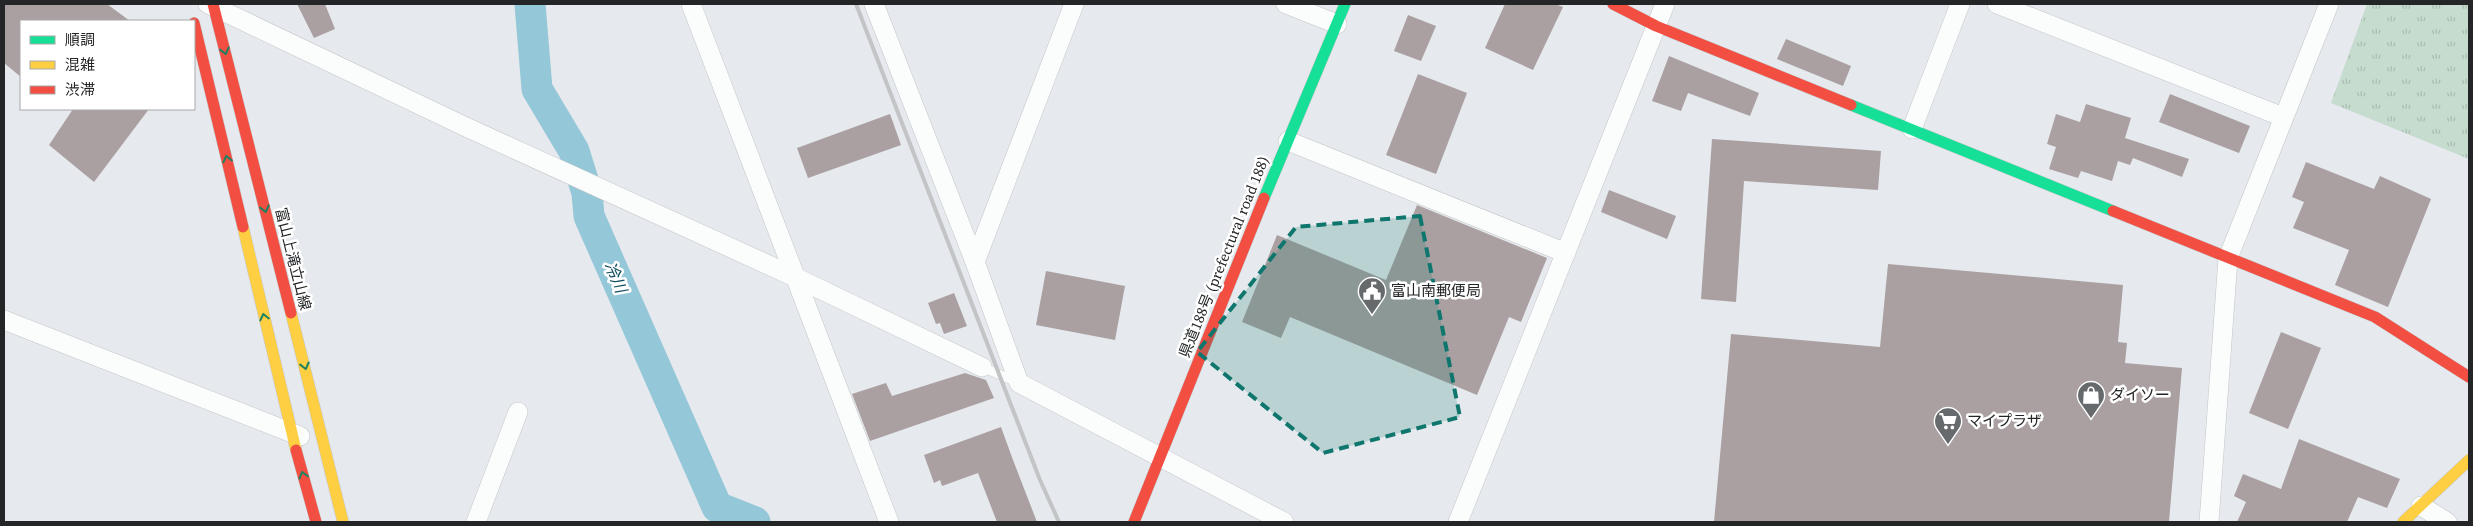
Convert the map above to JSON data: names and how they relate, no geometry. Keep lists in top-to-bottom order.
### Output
{
  "streets": {
    "main road": ["県道188号 (prefectural road 188)", "富山上滝立山線"]
  },
  "water": ["冷川"],
  "places": {
    "public building": ["富山南郵便局"],
    "shop": ["ダイソー"],
    "supermarket": ["マイプラザ"]
  },
  "legend": ["順調", "混雑", "渋滞"]
}
